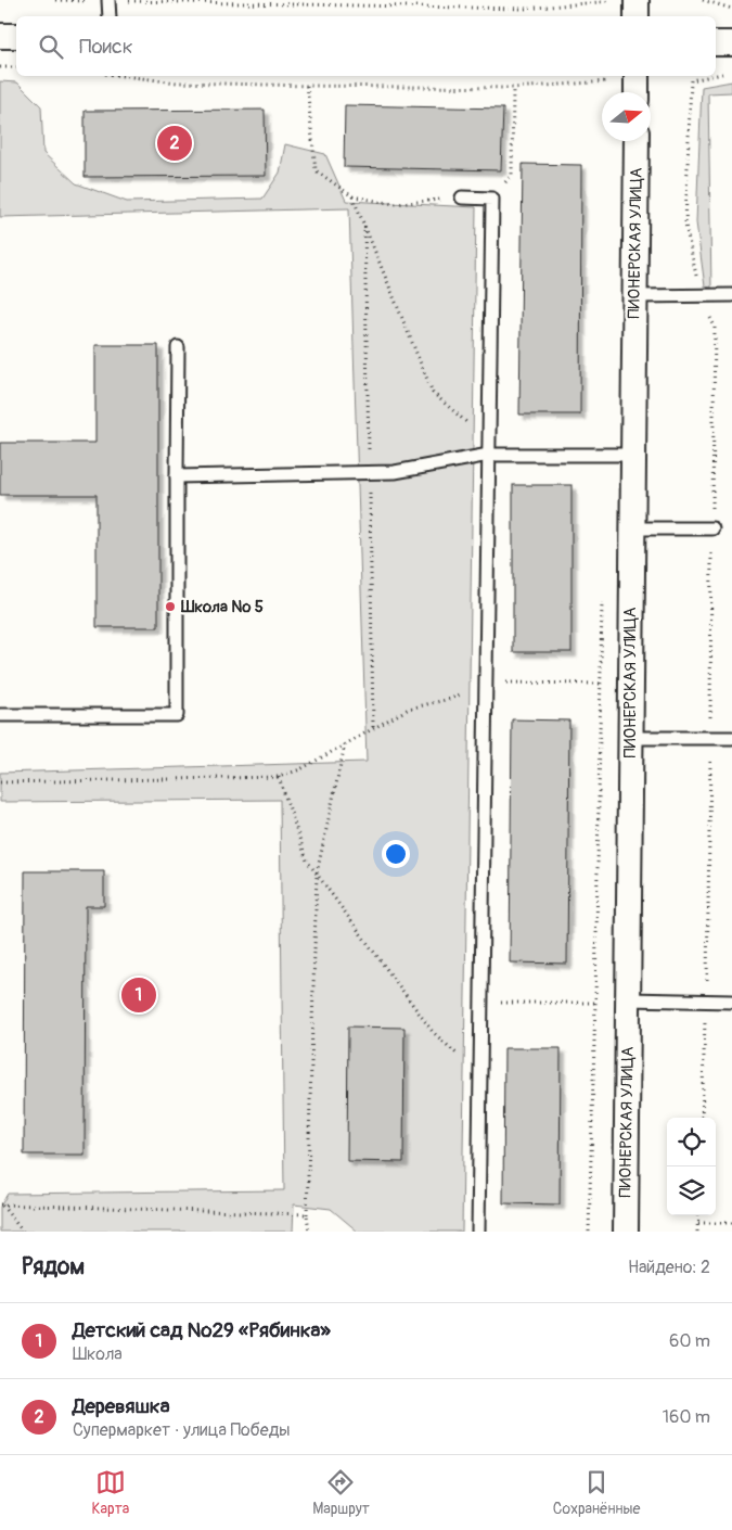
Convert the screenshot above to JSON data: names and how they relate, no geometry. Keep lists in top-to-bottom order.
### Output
{
  "streets": {
    "street": ["ПИОНЕРСКАЯ УЛИЦА"]
  },
  "places": ["Школа № 5"],
  "north": "right",
  "page": {
    "search": "Поиск",
    "pins": ["2", "1"],
    "heading": ["Рядом", "Найдено: 2"],
    "list": [
      {
        "mark": "1",
        "name": "Детский сад №29 «Рябинка»",
        "note": "Школа",
        "value": "60 m"
      },
      {
        "mark": "2",
        "name": "Деревяшка",
        "note": "Супермаркет · улица Победы",
        "value": "160 m"
      }
    ],
    "nav": ["Карта", "Маршрут", "Сохранённые"]
  }
}
